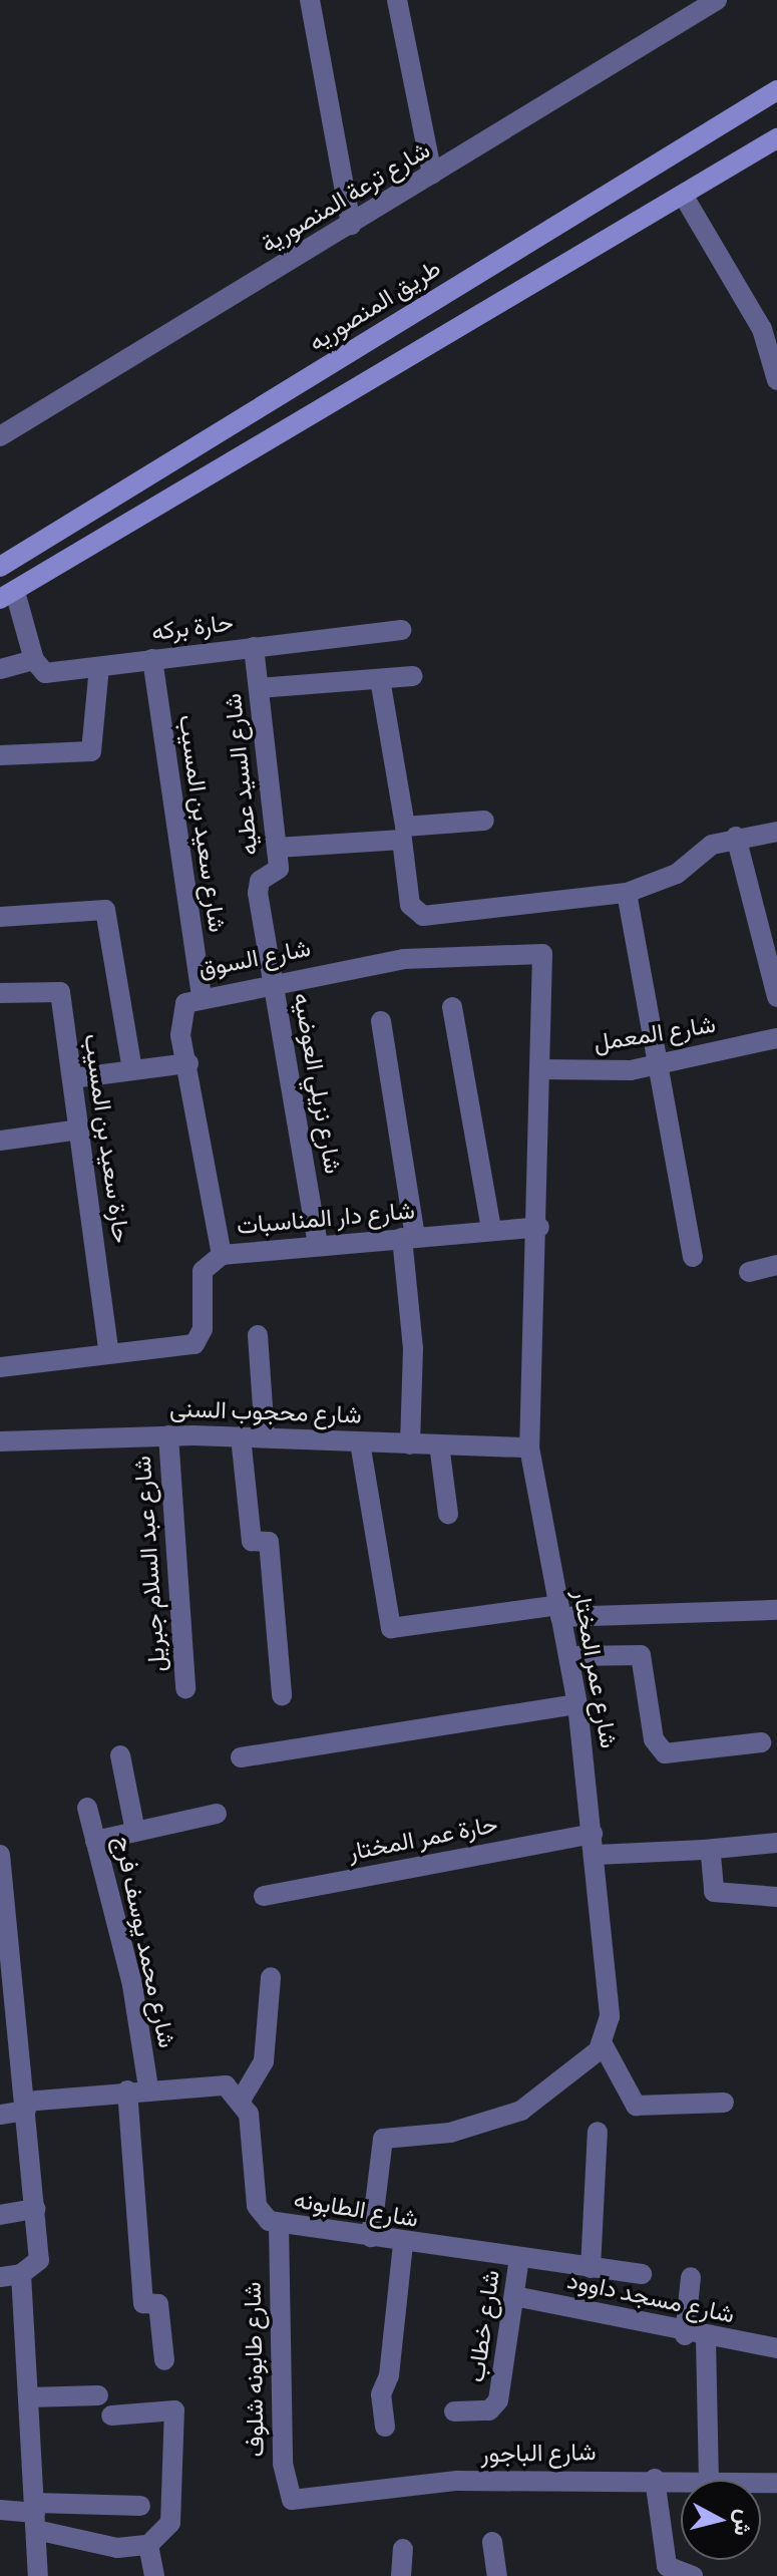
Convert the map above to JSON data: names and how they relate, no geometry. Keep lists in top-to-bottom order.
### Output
{
  "streets": {
    "main road": ["طريق المنصوريه"],
    "street": [
      "شارع ترعة المنصورية",
      "حارة بركه",
      "شارع السيد عطيه",
      "شارع سعيد بن المسيب",
      "شارع السوق",
      "شارع المعمل",
      "شارع نزيلي العوضيه",
      "حارة سعيد بن المسيب",
      "شارع دار المناسبات",
      "شارع محجوب السنى",
      "شارع عبد السلام جبريل",
      "شارع عمر المختار",
      "حارة عمر المختار",
      "شارع محمد يوسف فرج",
      "شارع الطابونه",
      "شارع مسجد داوود",
      "شارع خطاب",
      "شارع طابونه شلوف",
      "شارع الباجور"
    ]
  },
  "crossings": [
    ["حارة بركه", "شارع السيد عطيه"],
    ["حارة بركه", "شارع سعيد بن المسيب"],
    ["شارع السيد عطيه", "شارع السوق"],
    ["شارع السيد عطيه", "شارع نزيلي العوضيه"],
    ["شارع سعيد بن المسيب", "شارع السوق"],
    ["شارع السوق", "شارع نزيلي العوضيه"],
    ["شارع السوق", "شارع دار المناسبات"],
    ["شارع السوق", "شارع عمر المختار"],
    ["شارع المعمل", "شارع عمر المختار"],
    ["شارع نزيلي العوضيه", "شارع دار المناسبات"],
    ["حارة سعيد بن المسيب", "شارع دار المناسبات"],
    ["شارع دار المناسبات", "شارع عمر المختار"],
    ["شارع محجوب السنى", "شارع عبد السلام جبريل"],
    ["شارع محجوب السنى", "شارع عمر المختار"],
    ["شارع عمر المختار", "حارة عمر المختار"],
    ["شارع الطابونه", "شارع خطاب"],
    ["شارع الطابونه", "شارع طابونه شلوف"],
    ["شارع مسجد داوود", "شارع خطاب"],
    ["شارع طابونه شلوف", "شارع الباجور"]
  ],
  "north": "right"
}
